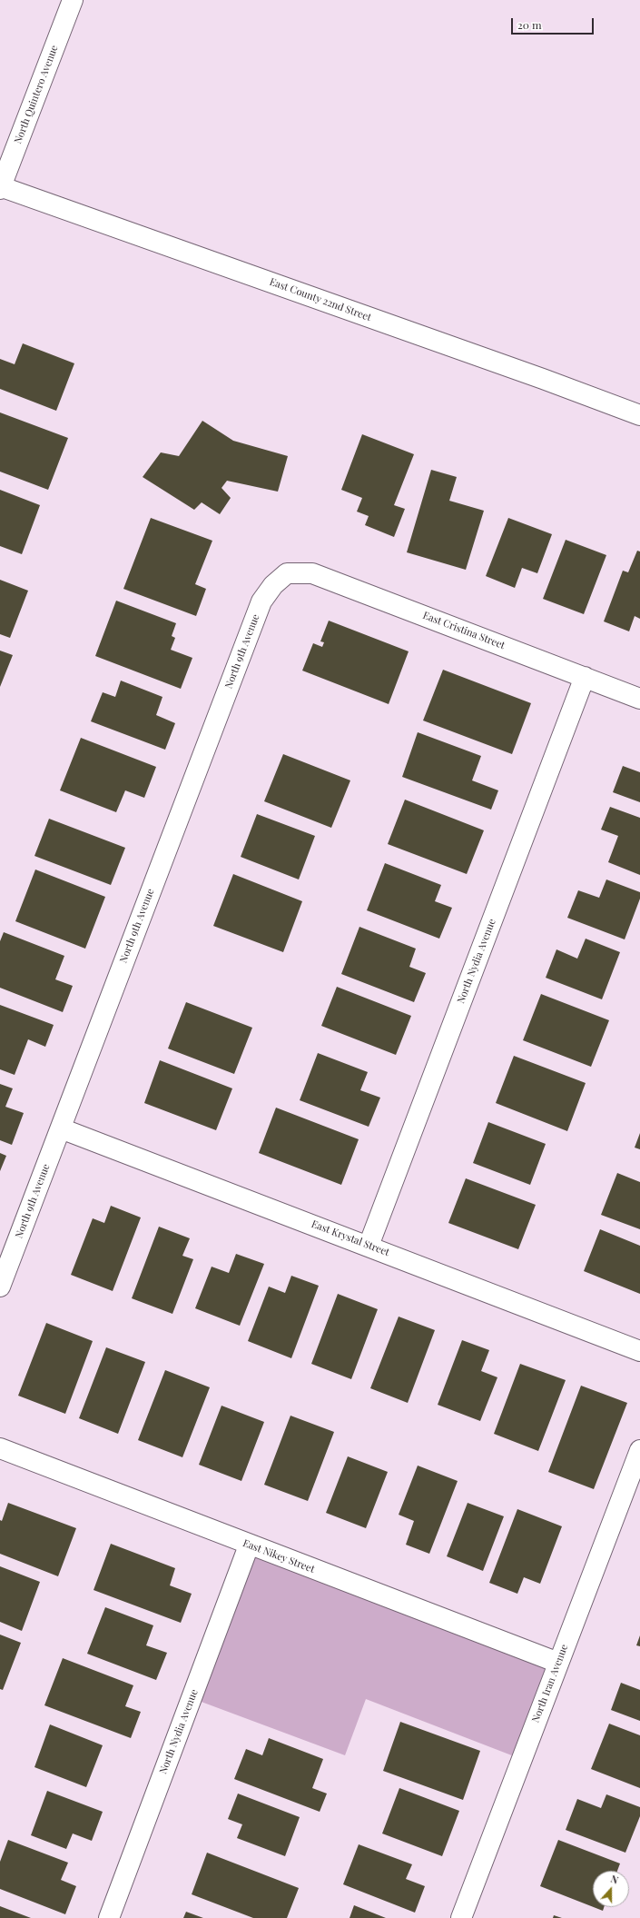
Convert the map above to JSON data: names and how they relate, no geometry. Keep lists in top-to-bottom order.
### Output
{
  "streets": {
    "street": [
      "North Quintero Avenue",
      "East County 22nd Street",
      "East Cristina Street",
      "North 9th Avenue",
      "North Nydia Avenue",
      "East Krystal Street",
      "East Nikey Street",
      "North Iran Avenue"
    ]
  },
  "crossings": [
    ["North Quintero Avenue", "East County 22nd Street"],
    ["East Cristina Street", "North 9th Avenue"],
    ["East Cristina Street", "North Nydia Avenue"],
    ["North 9th Avenue", "East Krystal Street"],
    ["North Nydia Avenue", "East Krystal Street"],
    ["North Nydia Avenue", "East Nikey Street"],
    ["East Nikey Street", "North Iran Avenue"]
  ],
  "scale_bar": "20 m",
  "north": "top"
}
